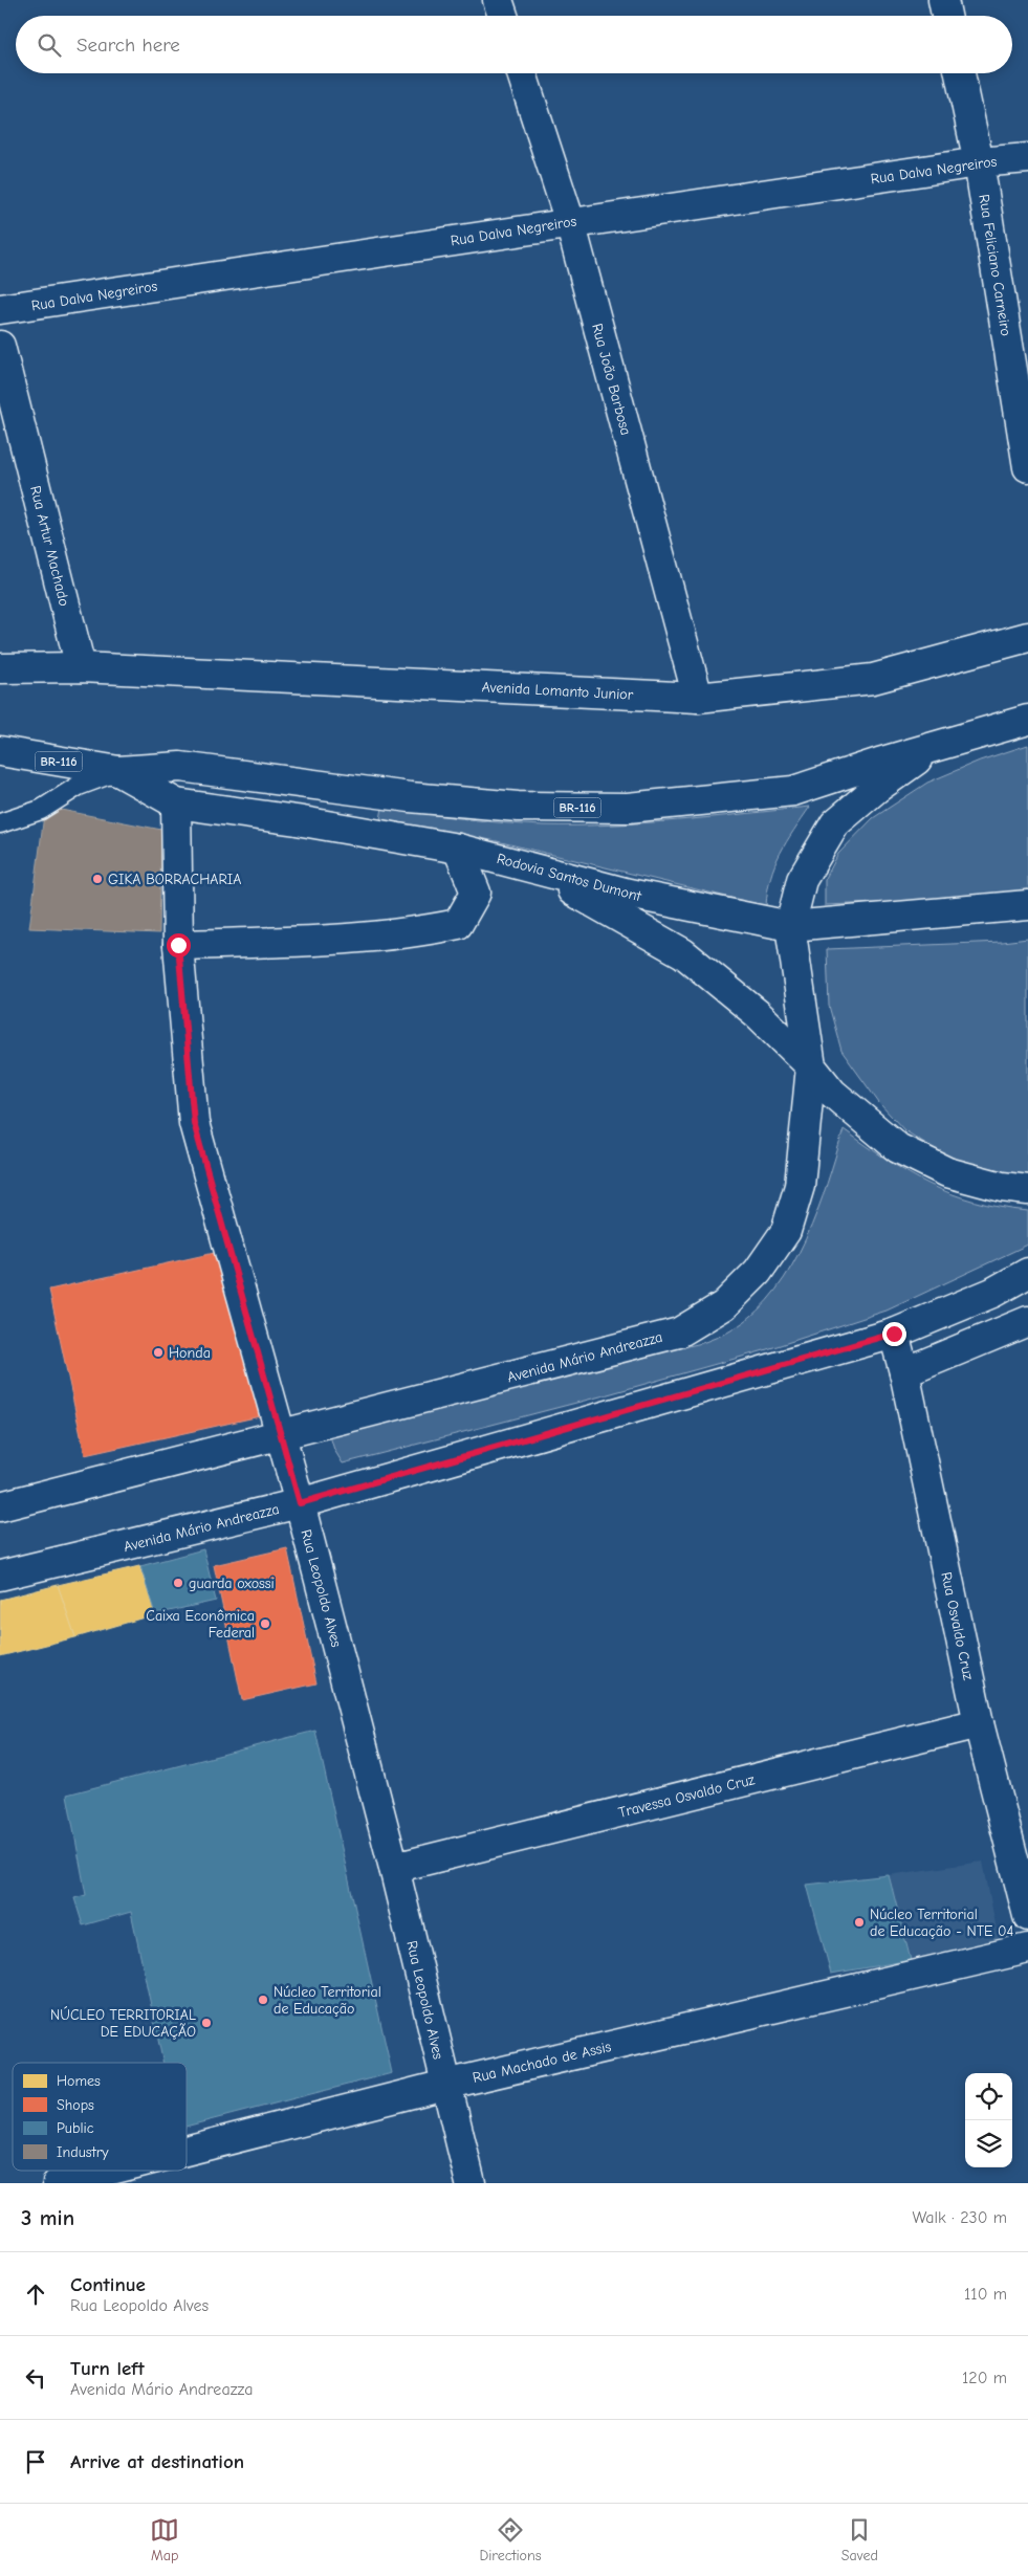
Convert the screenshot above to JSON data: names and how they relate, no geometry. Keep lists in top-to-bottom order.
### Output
{
  "streets": {
    "main road": [
      "Rua Dalva Negreiros",
      "Rua Feliciano Carneiro",
      "Rua João Barbosa",
      "Rua Artur Machado",
      "Avenida Lomanto Junior",
      "BR-116",
      "Rodovia Santos Dumont",
      "Avenida Mário Andreazza",
      "Rua Leopoldo Alves",
      "Rua Osvaldo Cruz",
      "Travessa Osvaldo Cruz",
      "Rua Machado de Assis"
    ]
  },
  "crossings": [
    ["Rua Dalva Negreiros", "Rua Feliciano Carneiro"],
    ["Rua Dalva Negreiros", "Rua João Barbosa"],
    ["Rua João Barbosa", "Avenida Lomanto Junior"],
    ["Rua Artur Machado", "Avenida Lomanto Junior"],
    ["Rodovia Santos Dumont", "Avenida Mário Andreazza"],
    ["Rodovia Santos Dumont", "Rua Leopoldo Alves"],
    ["Avenida Mário Andreazza", "Rua Leopoldo Alves"],
    ["Avenida Mário Andreazza", "Rua Osvaldo Cruz"],
    ["Rua Leopoldo Alves", "Travessa Osvaldo Cruz"],
    ["Rua Leopoldo Alves", "Rua Machado de Assis"],
    ["Rua Osvaldo Cruz", "Travessa Osvaldo Cruz"]
  ],
  "places": [
    "GIKA BORRACHARIA",
    "Honda",
    "guarda oxossi",
    "Caixa Econômica Federal",
    "Núcleo Territorial de Educação - NTE 04",
    "Núcleo Territorial de Educação",
    "NÚCLEO TERRITORIAL DE EDUCAÇÃO"
  ],
  "legend": [
    "Homes",
    "Shops",
    "Public",
    "Industry"
  ],
  "page": {
    "search": "Search here",
    "heading": ["3 min", "Walk · 230 m"],
    "list": [
      ["Continue", "Rua Leopoldo Alves", "110 m"],
      ["Turn left", "Avenida Mário Andreazza", "120 m"],
      "Arrive at destination"
    ],
    "nav": ["Map", "Directions", "Saved"]
  }
}
